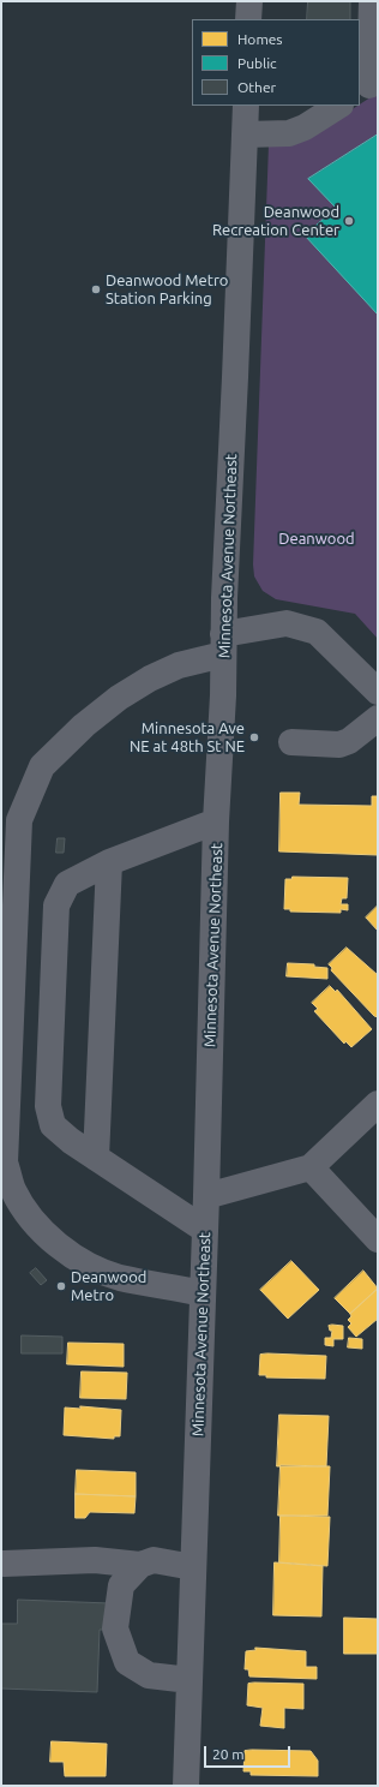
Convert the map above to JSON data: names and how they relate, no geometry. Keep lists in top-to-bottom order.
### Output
{
  "streets": {
    "street": ["Minnesota Avenue Northeast"]
  },
  "parks": ["Deanwood"],
  "places": [
    "Deanwood Recreation Center",
    "Deanwood Metro Station Parking",
    "Minnesota Ave NE at 48th St NE",
    "Deanwood Metro"
  ],
  "legend": ["Homes", "Public", "Other"],
  "scale_bar": "20 m"
}
